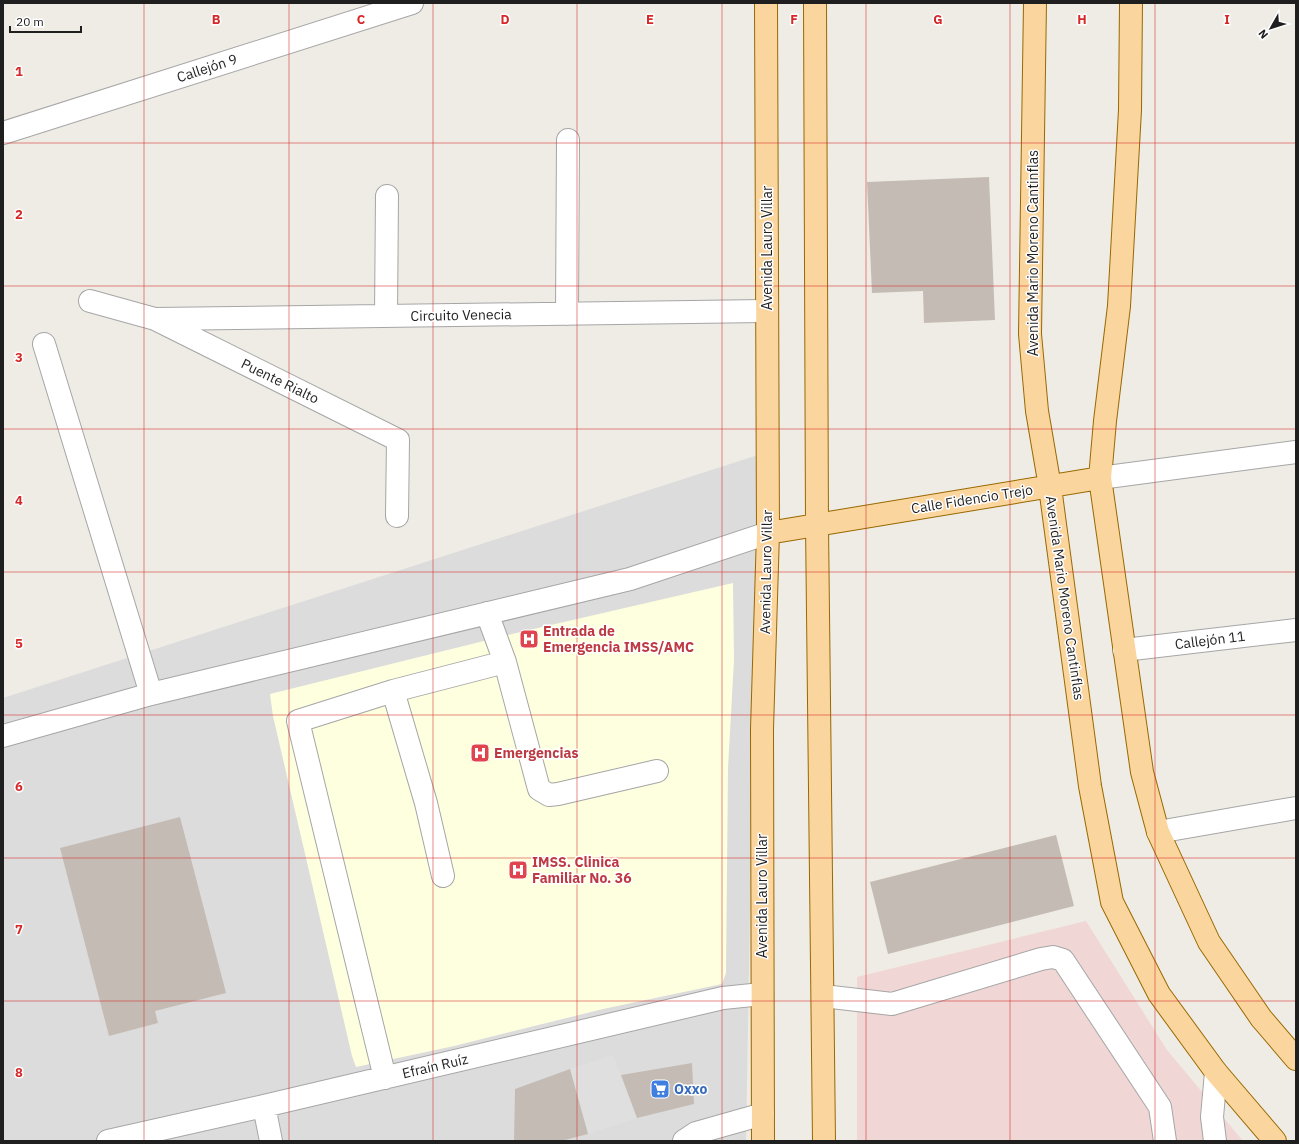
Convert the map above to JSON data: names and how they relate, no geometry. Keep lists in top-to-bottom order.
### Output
{
  "streets": {
    "main road": ["Avenida Lauro Villar", "Avenida Mario Moreno Cantinflas", "Calle Fidencio Trejo"],
    "street": [
      "Callejón 9",
      "Circuito Venecia",
      "Puente Rialto",
      "Callejón 11",
      "Efraín Ruíz"
    ]
  },
  "crossings": [
    ["Avenida Lauro Villar", "Circuito Venecia"],
    ["Avenida Lauro Villar", "Calle Fidencio Trejo"],
    ["Avenida Lauro Villar", "Efraín Ruíz"],
    ["Avenida Mario Moreno Cantinflas", "Calle Fidencio Trejo"],
    ["Circuito Venecia", "Puente Rialto"]
  ],
  "places": {
    "hospital": ["Entrada de Emergencia IMSS/AMC", "Emergencias", "IMSS. Clinica Familiar No. 36"],
    "supermarket": ["Oxxo"]
  },
  "scale_bar": "20 m",
  "north": "bottom left",
  "grid": {
    "columns": [
      "B",
      "C",
      "D",
      "E",
      "F",
      "G",
      "H",
      "I"
    ],
    "rows": [
      "1",
      "2",
      "3",
      "4",
      "5",
      "6",
      "7",
      "8"
    ]
  }
}
